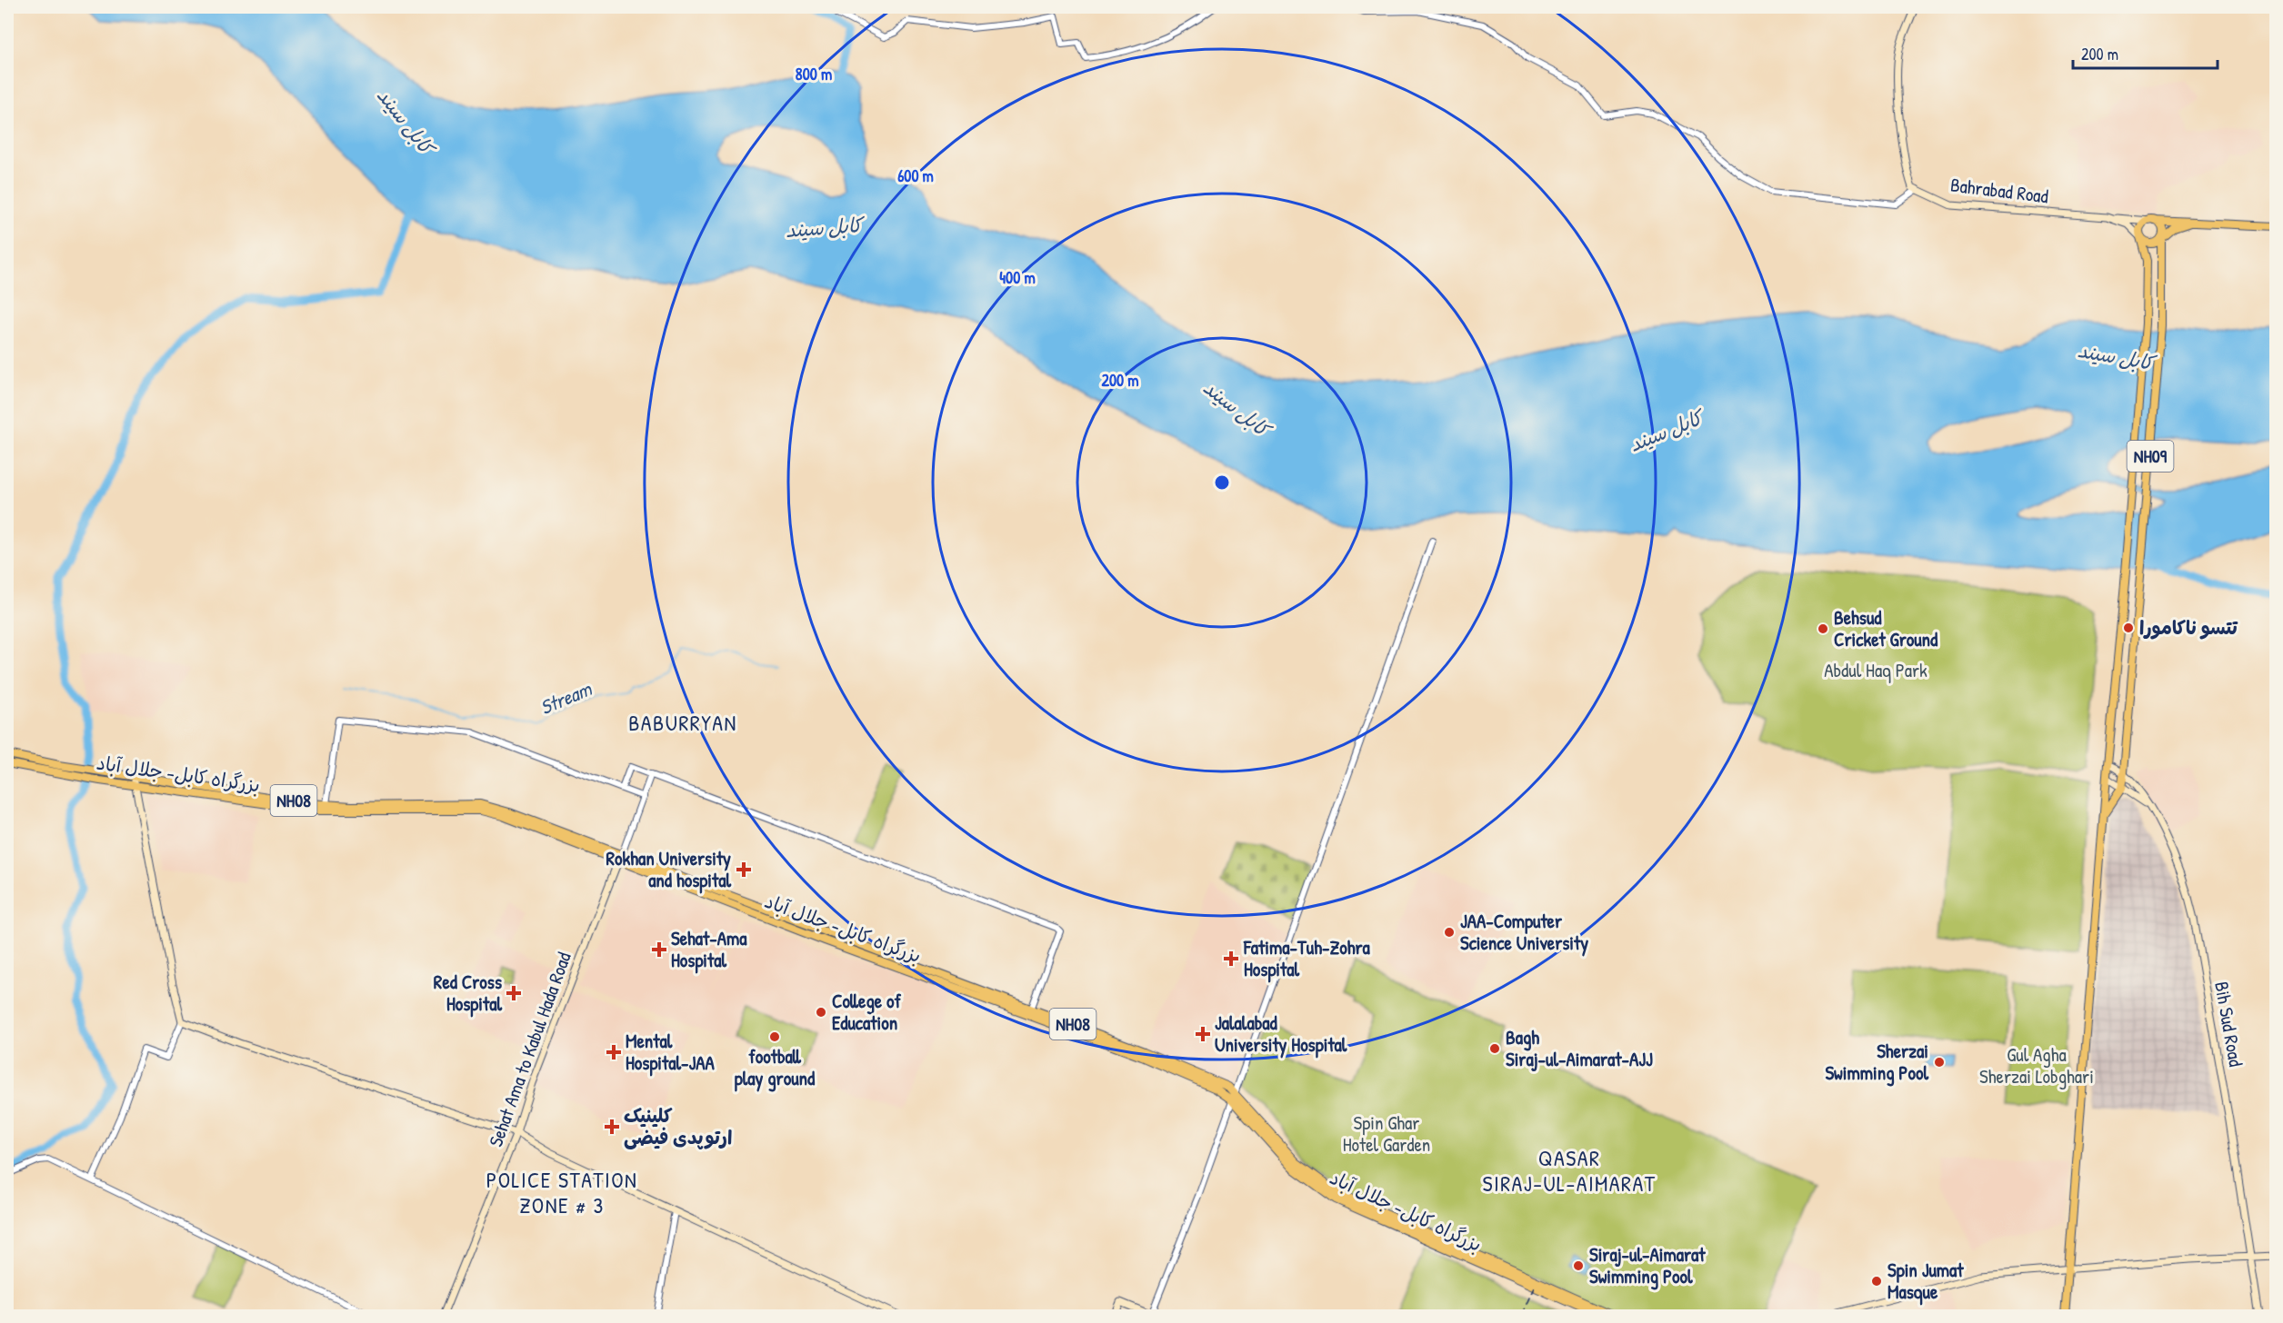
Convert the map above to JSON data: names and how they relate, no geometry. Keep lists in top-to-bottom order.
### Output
{
  "streets": {
    "main road": [
      "Bahrabad Road",
      "NH09",
      "بزرگراه کابل- جلال آباد",
      "NH08",
      "Bih Sud Road",
      "Sehat Ama to Kabul Hada Road"
    ]
  },
  "crossings": [
    ["Bahrabad Road", "NH09"],
    ["NH09", "Bih Sud Road"],
    ["بزرگراه کابل- جلال آباد", "NH08"],
    ["بزرگراه کابل- جلال آباد", "Sehat Ama to Kabul Hada Road"]
  ],
  "districts": ["BABURRYAN", "QASAR SIRAJ-UL-AIMARAT", "POLICE STATION ZONE # 3"],
  "water": ["کابل سيند", "Stream"],
  "parks": ["Abdul Haq Park", "Gul Agha Sherzai Lobghari", "Spin Ghar Hotel Garden"],
  "places": {
    "other": [
      "تتسو ناکامورا",
      "Behsud Cricket Ground",
      "JAA-Computer Science University",
      "College of Education",
      "football play ground",
      "Bagh Siraj-ul-Aimarat-AJJ",
      "Sherzai Swimming Pool",
      "Siraj-ul-Aimarat Swimming Pool",
      "Spin Jumat Masque"
    ],
    "health": [
      "Rokhan University and hospital",
      "Sehat-Ama Hospital",
      "Fatima-Tuh-Zohra Hospital",
      "Red Cross Hospital",
      "Jalalabad University Hospital",
      "Mental Hospital-JAA",
      "کلینیک ارتوپدی فیضی"
    ]
  },
  "scale_bar": "200 m",
  "rings": [
    "800 m",
    "600 m",
    "400 m",
    "200 m"
  ]
}
